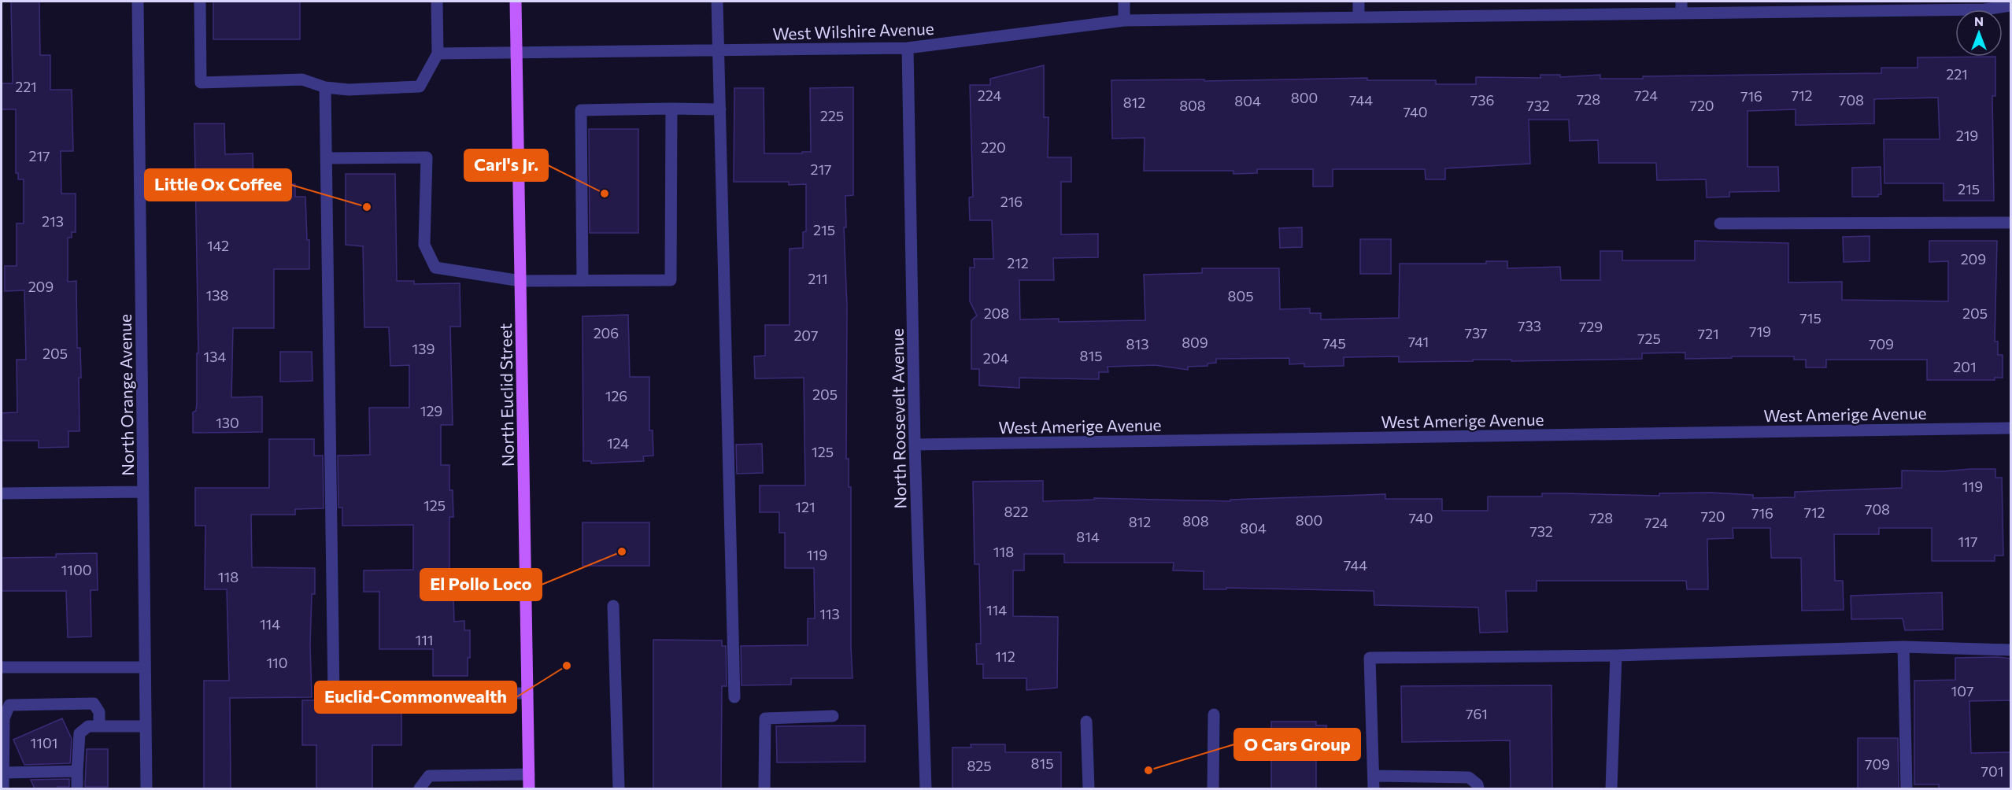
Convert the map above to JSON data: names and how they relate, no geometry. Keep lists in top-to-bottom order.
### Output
{
  "streets": {
    "main road": ["North Euclid Street"],
    "street": [
      "West Wilshire Avenue",
      "North Orange Avenue",
      "West Amerige Avenue",
      "North Roosevelt Avenue"
    ]
  },
  "crossings": [
    ["West Wilshire Avenue", "North Euclid Street"],
    ["West Wilshire Avenue", "North Roosevelt Avenue"],
    ["West Amerige Avenue", "North Roosevelt Avenue"]
  ],
  "places": [
    "Carl's Jr.",
    "Little Ox Coffee",
    "El Pollo Loco",
    "Euclid-Commonwealth",
    "O Cars Group"
  ],
  "house_numbers": [
    "221",
    "221",
    "224",
    "724",
    "712",
    "716",
    "800",
    "728",
    "744",
    "736",
    "708",
    "804",
    "812",
    "808",
    "732",
    "720",
    "740",
    "225",
    "219",
    "220",
    "217",
    "217",
    "215",
    "216",
    "213",
    "215",
    "142",
    "209",
    "212",
    "211",
    "209",
    "138",
    "805",
    "208",
    "205",
    "715",
    "733",
    "729",
    "719",
    "206",
    "737",
    "721",
    "207",
    "725",
    "741",
    "809",
    "745",
    "813",
    "709",
    "139",
    "205",
    "815",
    "134",
    "204",
    "201",
    "205",
    "126",
    "129",
    "130",
    "124",
    "125",
    "119",
    "125",
    "121",
    "708",
    "822",
    "712",
    "716",
    "720",
    "740",
    "728",
    "800",
    "808",
    "812",
    "724",
    "804",
    "732",
    "814",
    "117",
    "118",
    "119",
    "744",
    "1100",
    "118",
    "114",
    "113",
    "114",
    "111",
    "112",
    "110",
    "107",
    "761",
    "1101",
    "815",
    "709",
    "825",
    "701"
  ],
  "north": "top"
}
